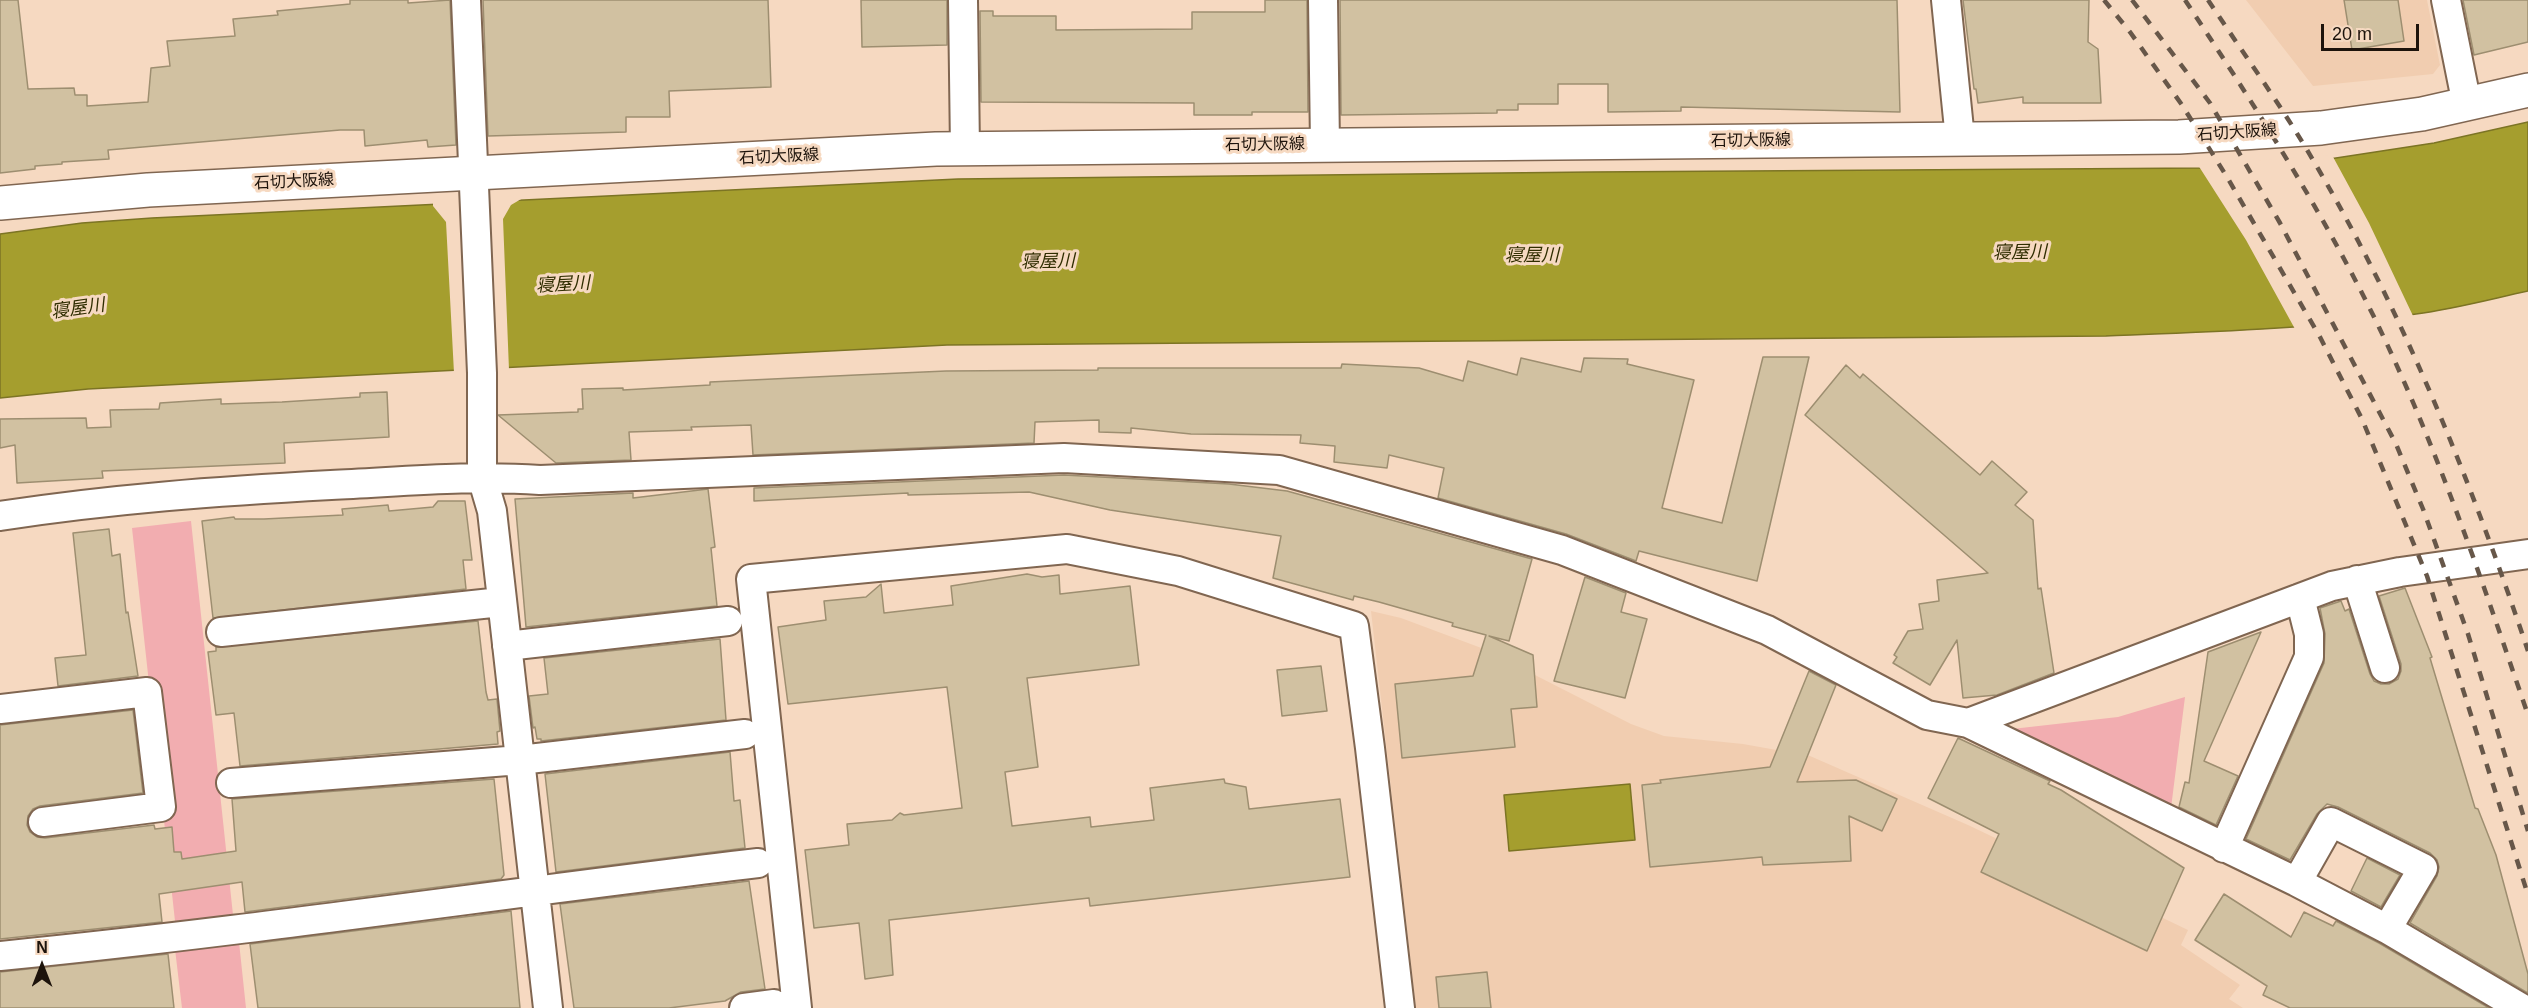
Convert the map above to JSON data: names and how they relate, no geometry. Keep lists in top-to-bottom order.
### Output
{
  "streets": {
    "main road": ["石切大阪線"]
  },
  "water": ["寝屋川"],
  "scale_bar": "20 m",
  "north": "top"
}
